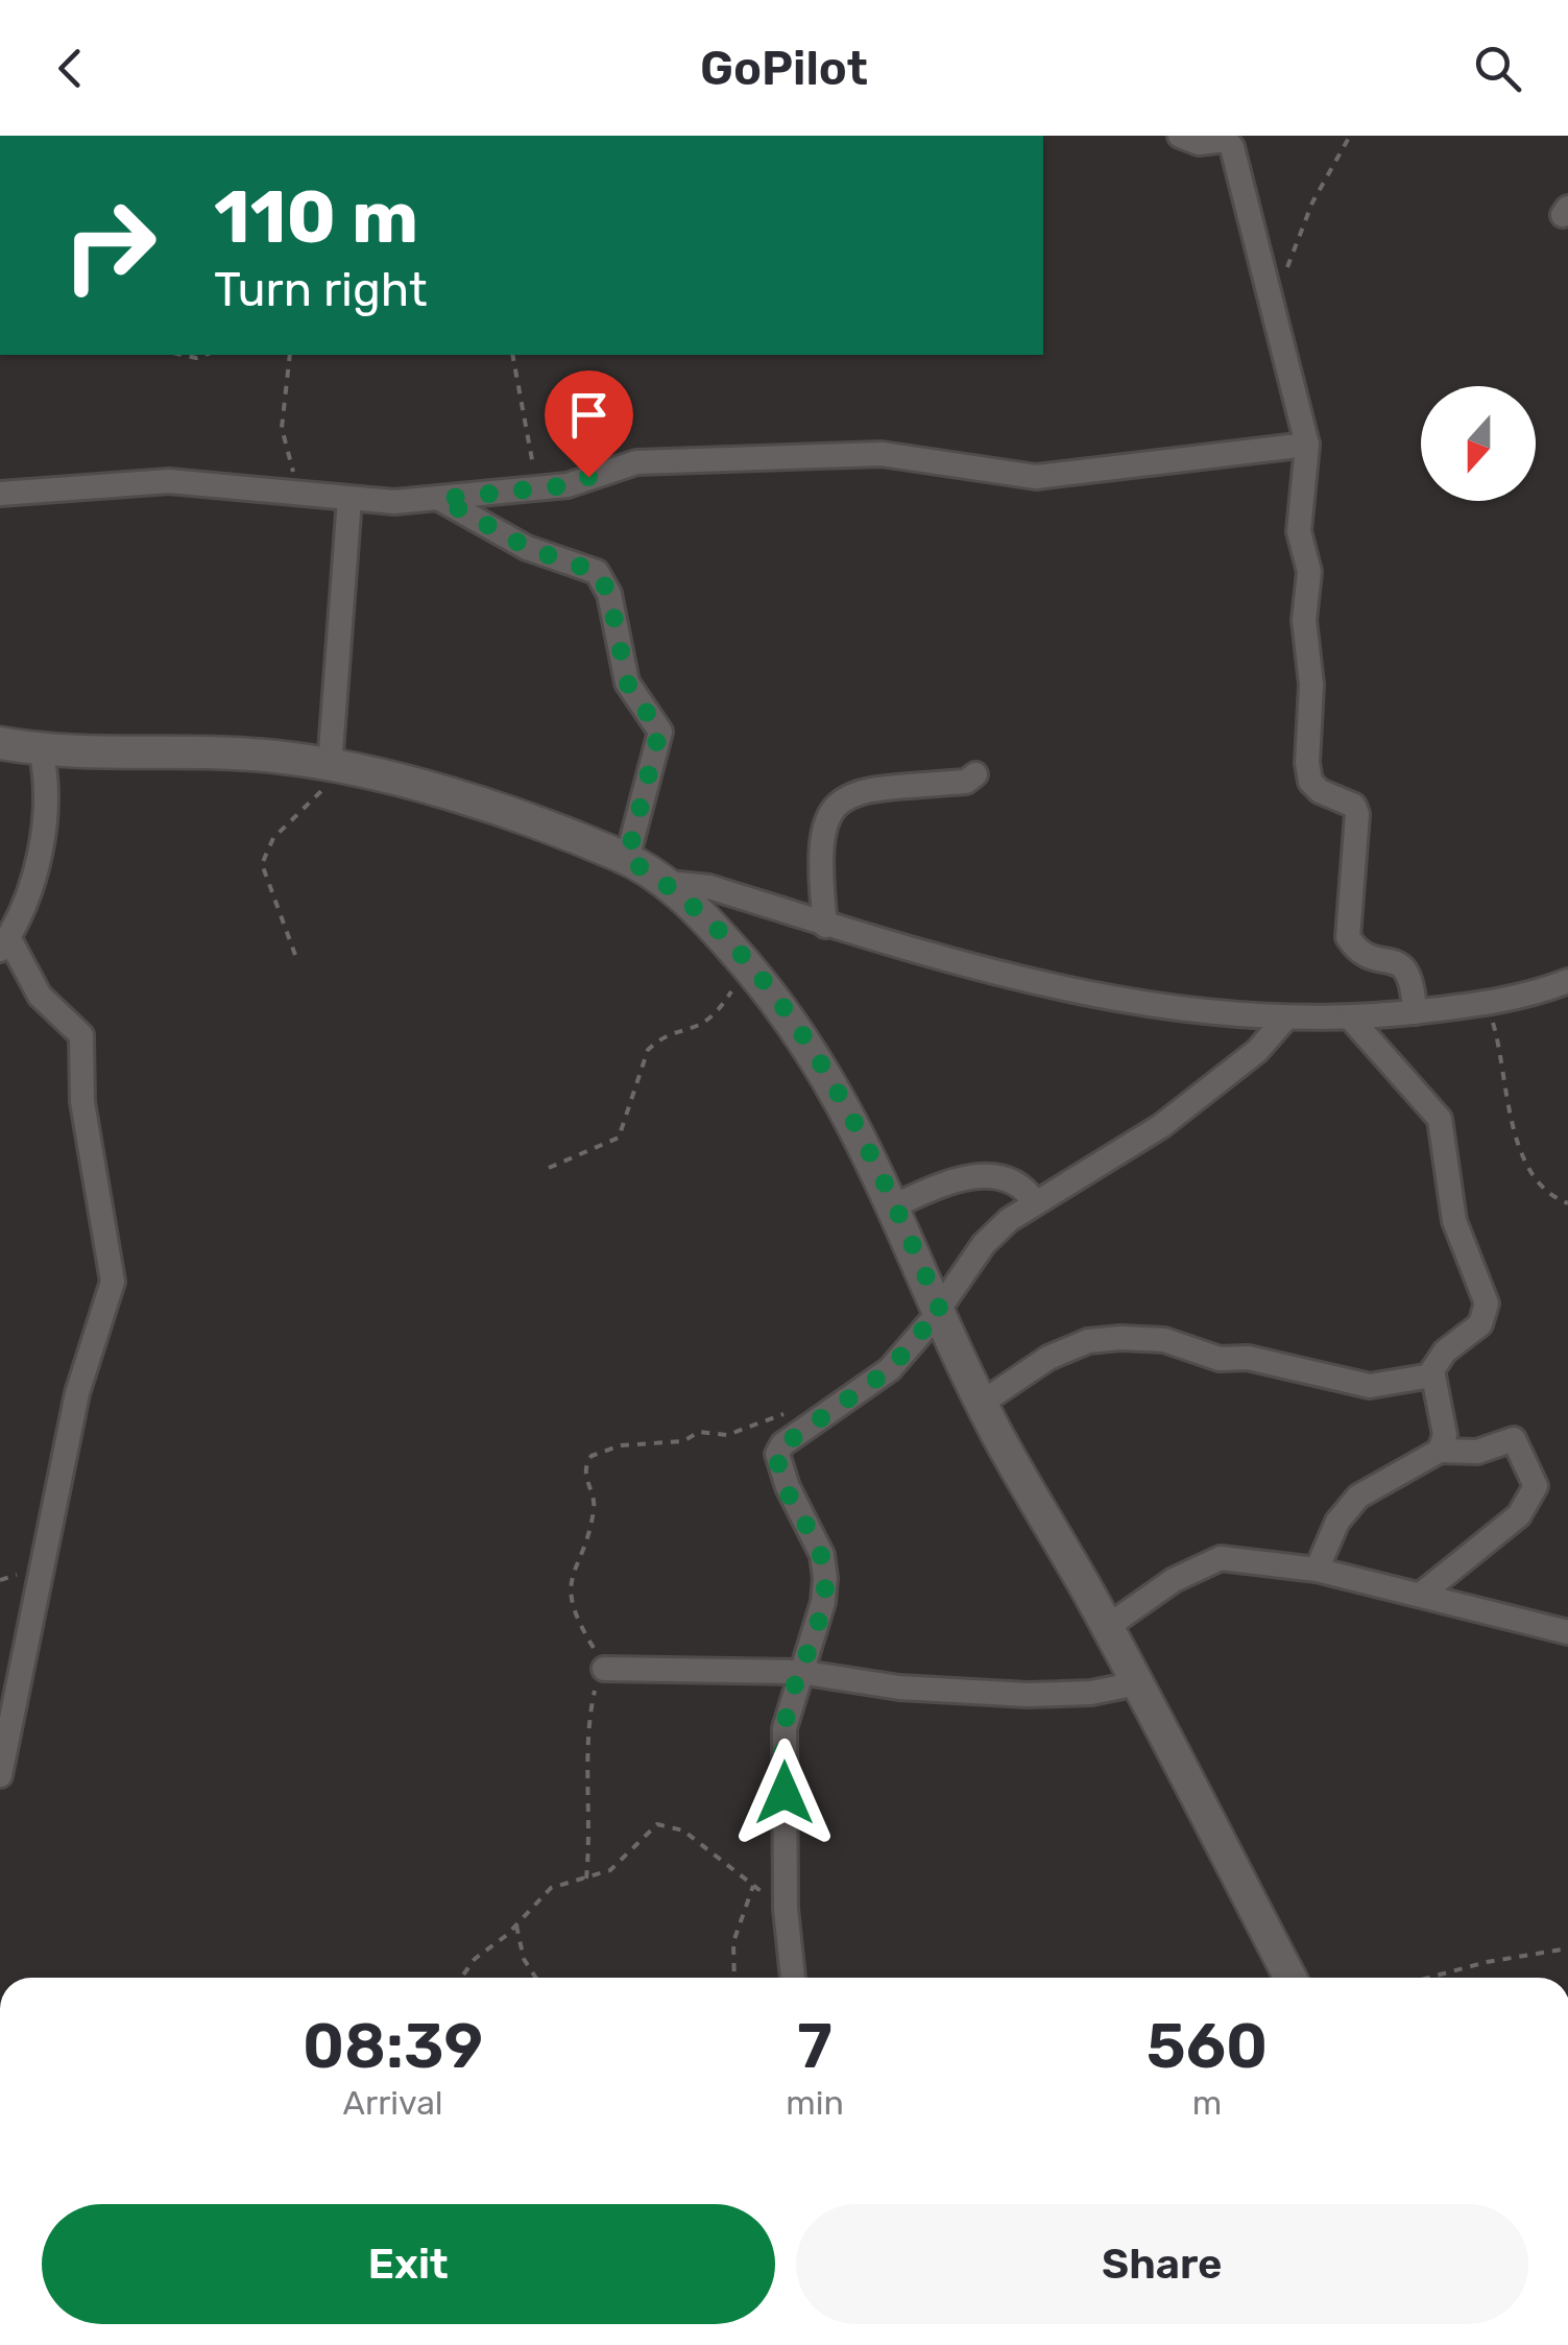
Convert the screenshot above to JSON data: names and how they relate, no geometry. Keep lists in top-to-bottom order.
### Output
{
  "north": "bottom",
  "page": {
    "header": "GoPilot",
    "turn": ["110 m", "Turn right"],
    "eta": [
      "08:39",
      "Arrival",
      "7",
      "min",
      "560",
      "m"
    ],
    "buttons": ["Exit", "Share"]
  }
}
